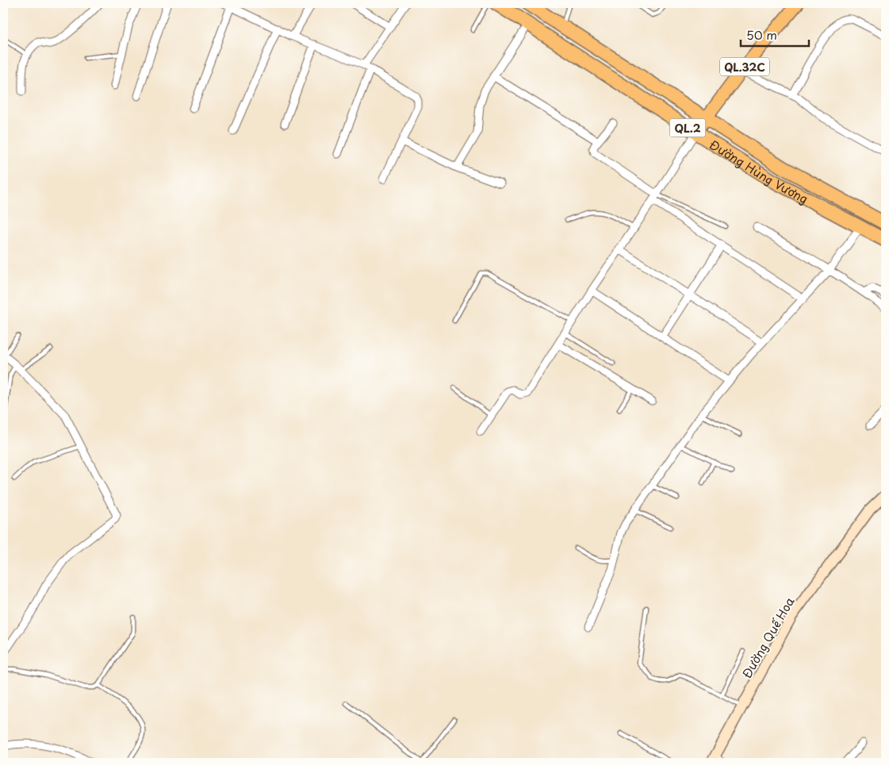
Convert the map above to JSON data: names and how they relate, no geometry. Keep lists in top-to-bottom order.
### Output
{
  "streets": {
    "highway": ["QL.2", "Đường Hùng Vương"],
    "main road": ["QL.32C"],
    "street": ["Đường Quế Hoa"]
  },
  "crossings": [
    ["QL.32C", "Đường Hùng Vương"]
  ],
  "scale_bar": "50 m"
}
